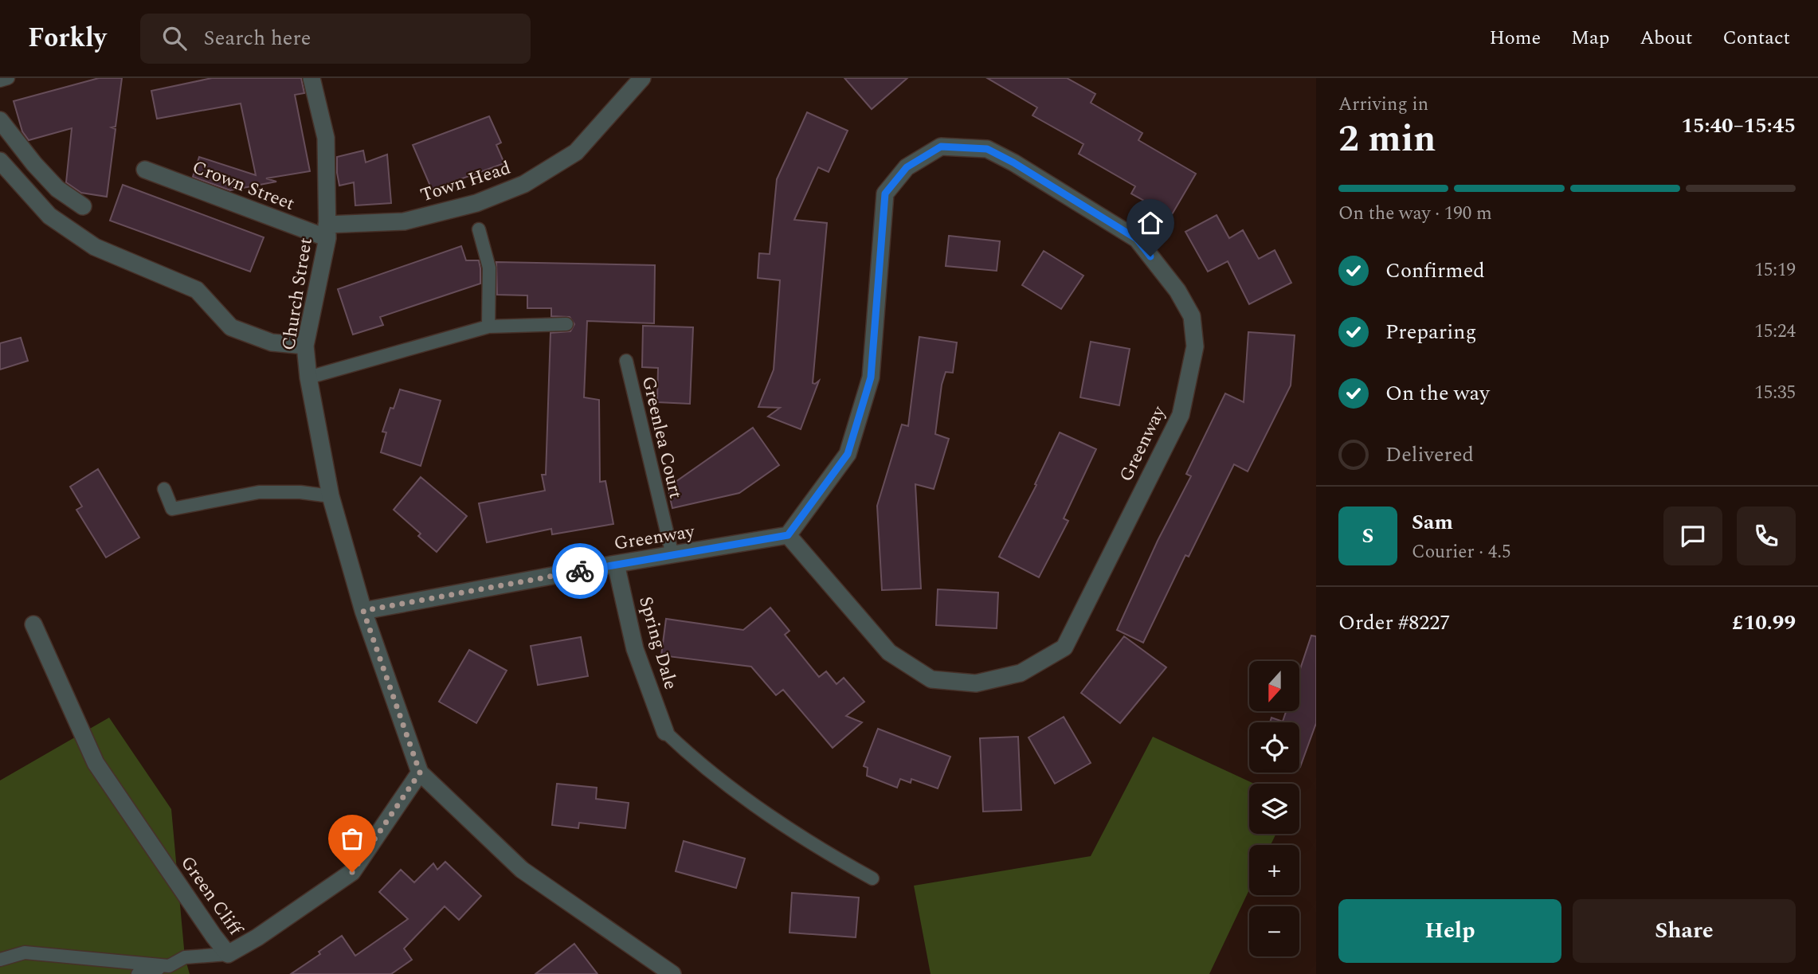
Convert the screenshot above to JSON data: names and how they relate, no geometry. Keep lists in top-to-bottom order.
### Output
{
  "streets": {
    "street": [
      "Town Head",
      "Crown Street",
      "Church Street",
      "Greenway",
      "Spring Dale",
      "Green Cliff"
    ],
    "lane": ["Greenlea Court"]
  },
  "crossings": [
    ["Town Head", "Crown Street"],
    ["Town Head", "Church Street"],
    ["Crown Street", "Church Street"],
    ["Church Street", "Greenway"],
    ["Greenlea Court", "Greenway"],
    ["Greenway", "Spring Dale"]
  ],
  "north": "bottom",
  "page": {
    "header": "Forkly",
    "search": "Search here",
    "nav": [
      "Home",
      "Map",
      "About",
      "Contact"
    ],
    "heading": ["2 min", "Arriving in", "15:40–15:45"],
    "panel": [
      "Sam",
      "Courier · 4.5",
      "Order #8227",
      "£10.99"
    ],
    "bar": "On the way · 190 m",
    "list": [
      ["Confirmed", "15:19"],
      ["Preparing", "15:24"],
      ["On the way", "15:35"],
      "Delivered"
    ],
    "round": "S",
    "map_buttons": ["+", "−"],
    "buttons": ["Help", "Share"]
  }
}
